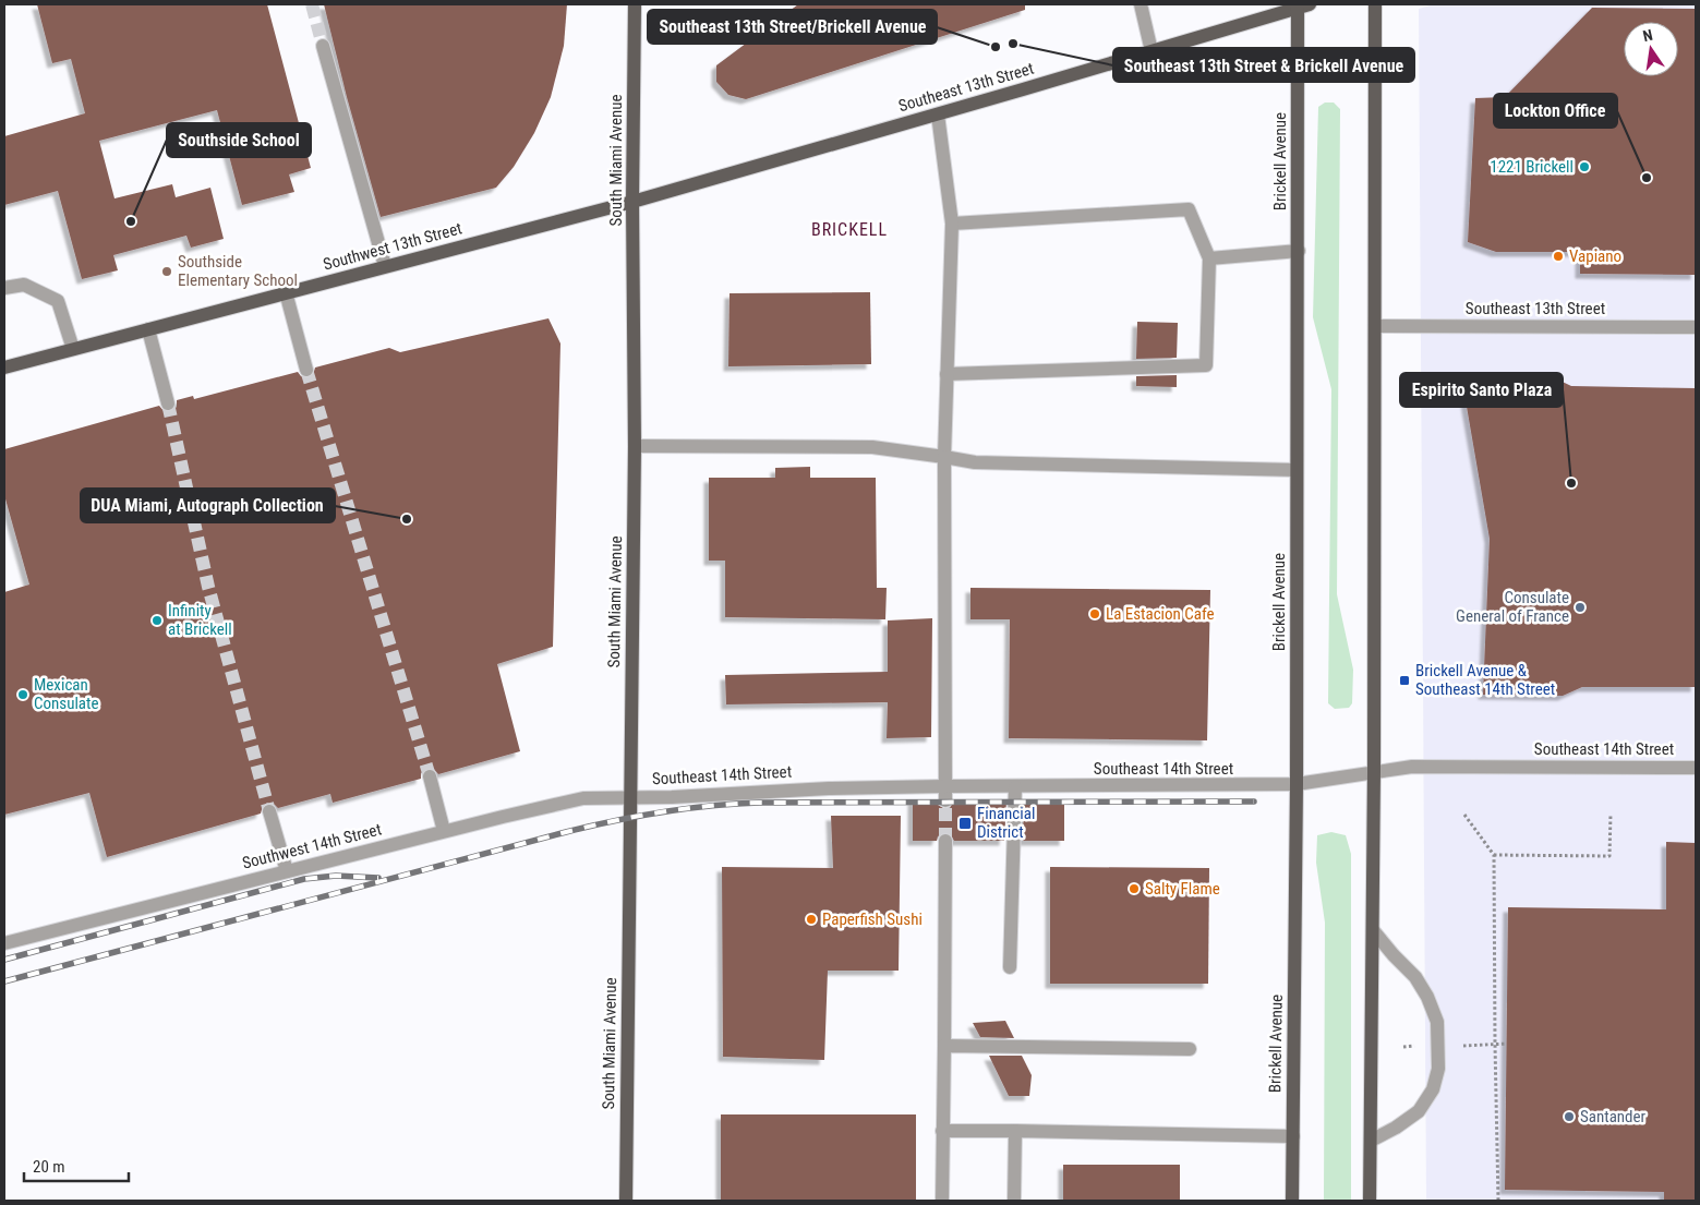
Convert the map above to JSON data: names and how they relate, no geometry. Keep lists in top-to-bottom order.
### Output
{
  "streets": {
    "main road": [
      "Southeast 13th Street",
      "South Miami Avenue",
      "Brickell Avenue",
      "Southwest 13th Street"
    ],
    "street": ["Southeast 14th Street", "Southwest 14th Street"]
  },
  "crossings": [
    ["Southeast 13th Street", "South Miami Avenue"],
    ["Southeast 13th Street", "Brickell Avenue"],
    ["Southeast 13th Street", "Southwest 13th Street"],
    ["South Miami Avenue", "Southwest 13th Street"],
    ["South Miami Avenue", "Southeast 14th Street"],
    ["South Miami Avenue", "Southwest 14th Street"],
    ["Brickell Avenue", "Southeast 14th Street"],
    ["Southeast 14th Street", "Southwest 14th Street"]
  ],
  "districts": ["BRICKELL"],
  "places": {
    "other": [
      "Southeast 13th Street & Brickell Avenue",
      "Southeast 13th Street/Brickell Avenue",
      "1221 Brickell",
      "Lockton Office",
      "Southside School",
      "Vapiano",
      "Southside Elementary School",
      "Espirito Santo Plaza",
      "DUA Miami, Autograph Collection",
      "Consulate General of France",
      "La Estacion Cafe",
      "Infinity at Brickell",
      "Mexican Consulate",
      "Salty Flame",
      "Paperfish Sushi",
      "Santander"
    ],
    "transit": ["Brickell Avenue & Southeast 14th Street", "Financial District"]
  },
  "scale_bar": "20 m",
  "north": "top"
}
